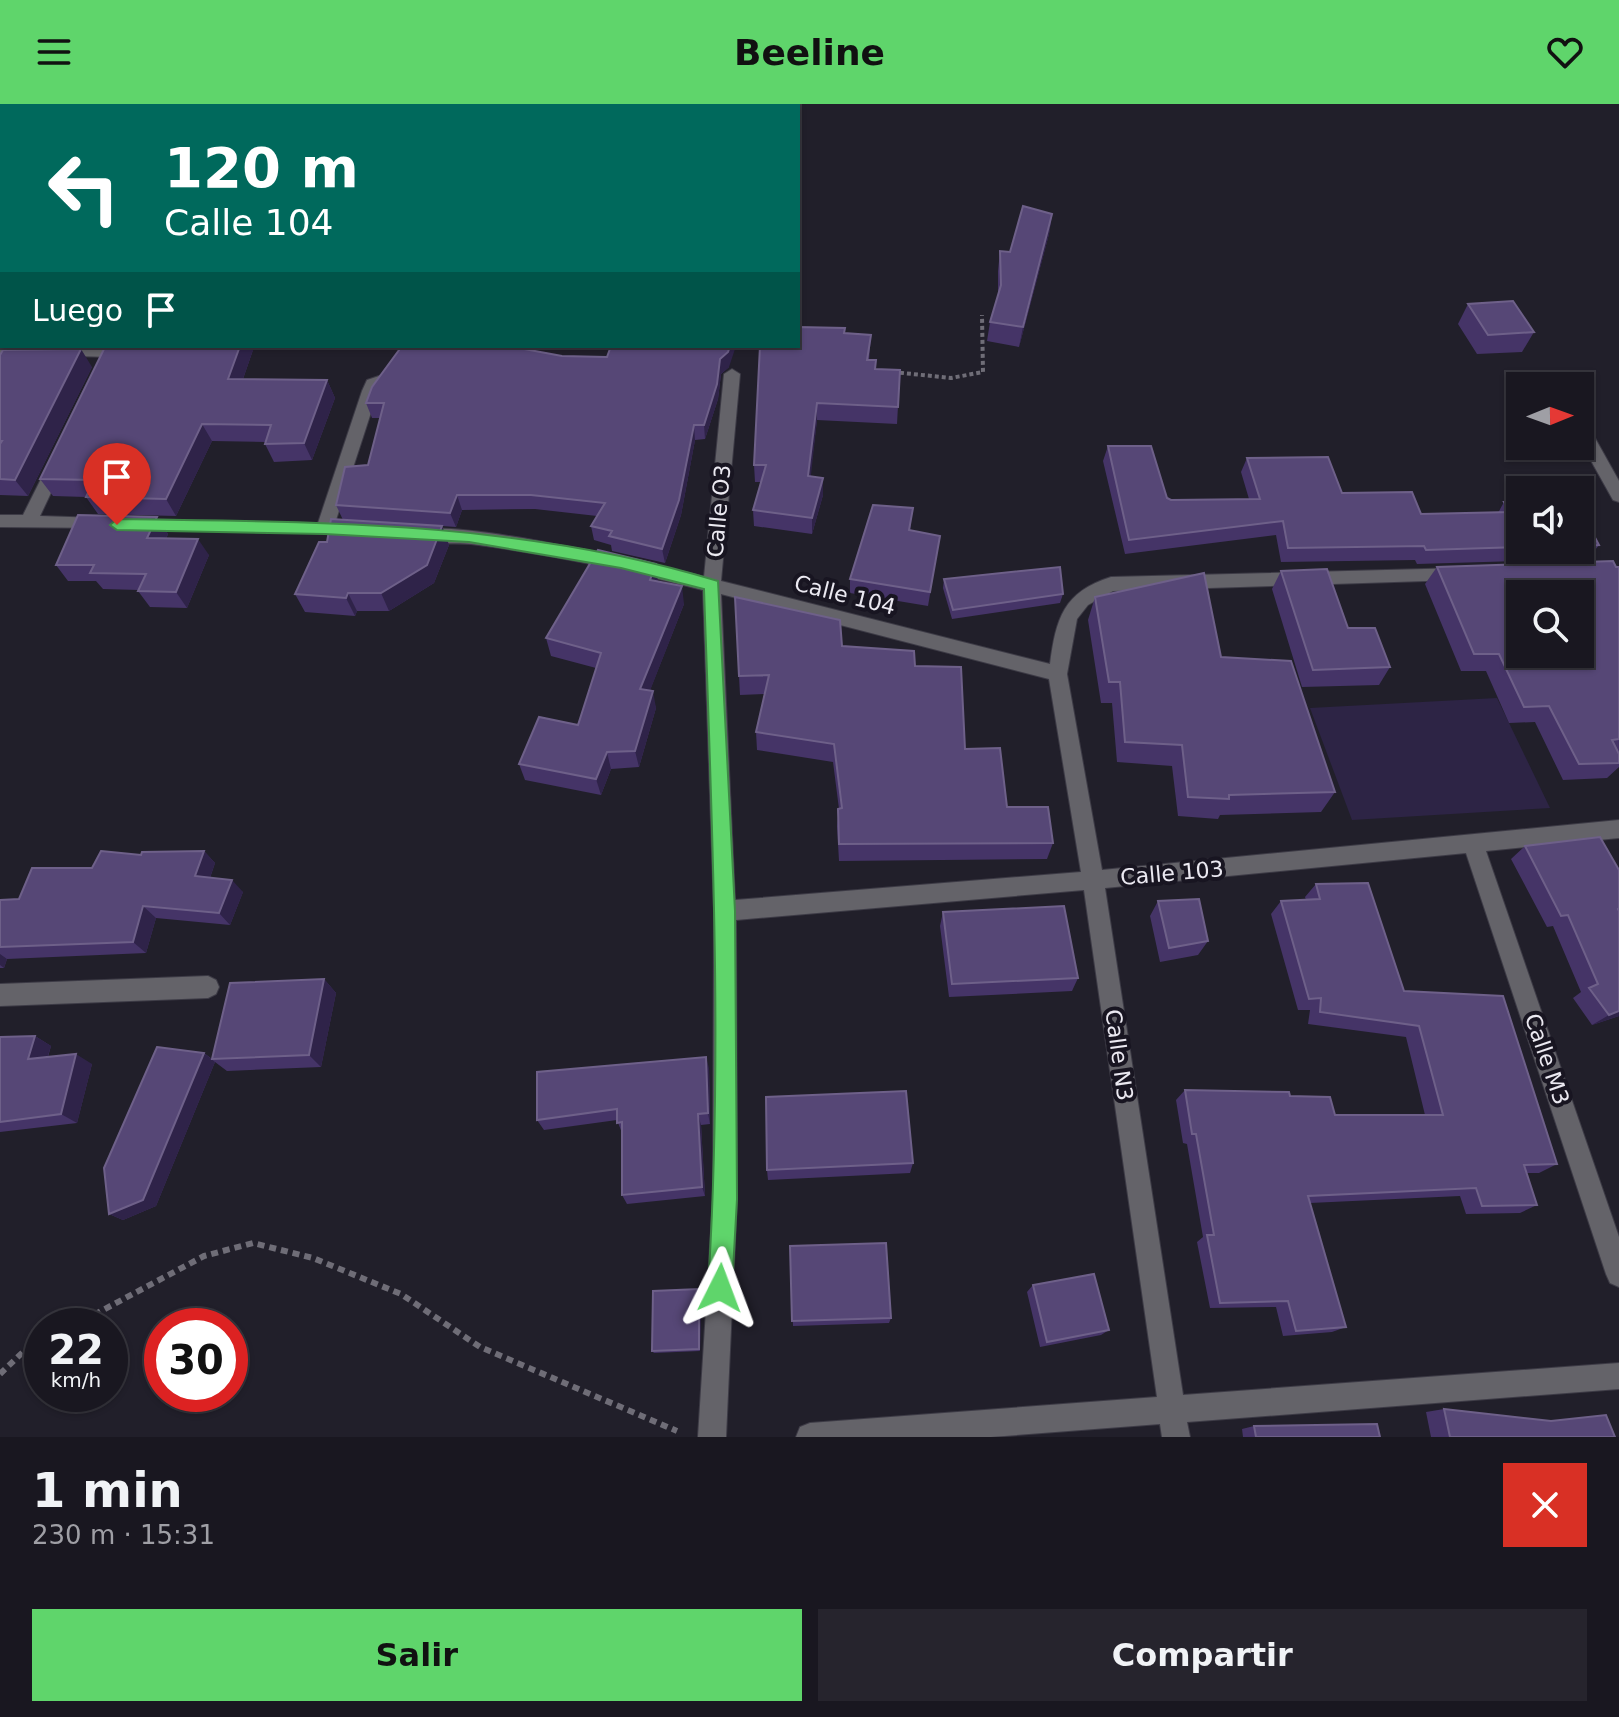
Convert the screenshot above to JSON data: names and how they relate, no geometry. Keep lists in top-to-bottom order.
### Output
{
  "streets": {
    "street": [
      "Calle O3",
      "Calle 104",
      "Calle 103",
      "Calle N3",
      "Calle M3"
    ]
  },
  "crossings": [
    ["Calle O3", "Calle 104"],
    ["Calle O3", "Calle 103"],
    ["Calle 104", "Calle N3"],
    ["Calle 103", "Calle N3"],
    ["Calle 103", "Calle M3"]
  ],
  "north": "right",
  "page": {
    "header": "Beeline",
    "turn": ["120 m", "Calle 104"],
    "then": "Luego",
    "speed": "22 km/h",
    "limit": "30",
    "heading": ["1 min", "230 m · 15:31"],
    "buttons": ["Salir", "Compartir"]
  }
}
